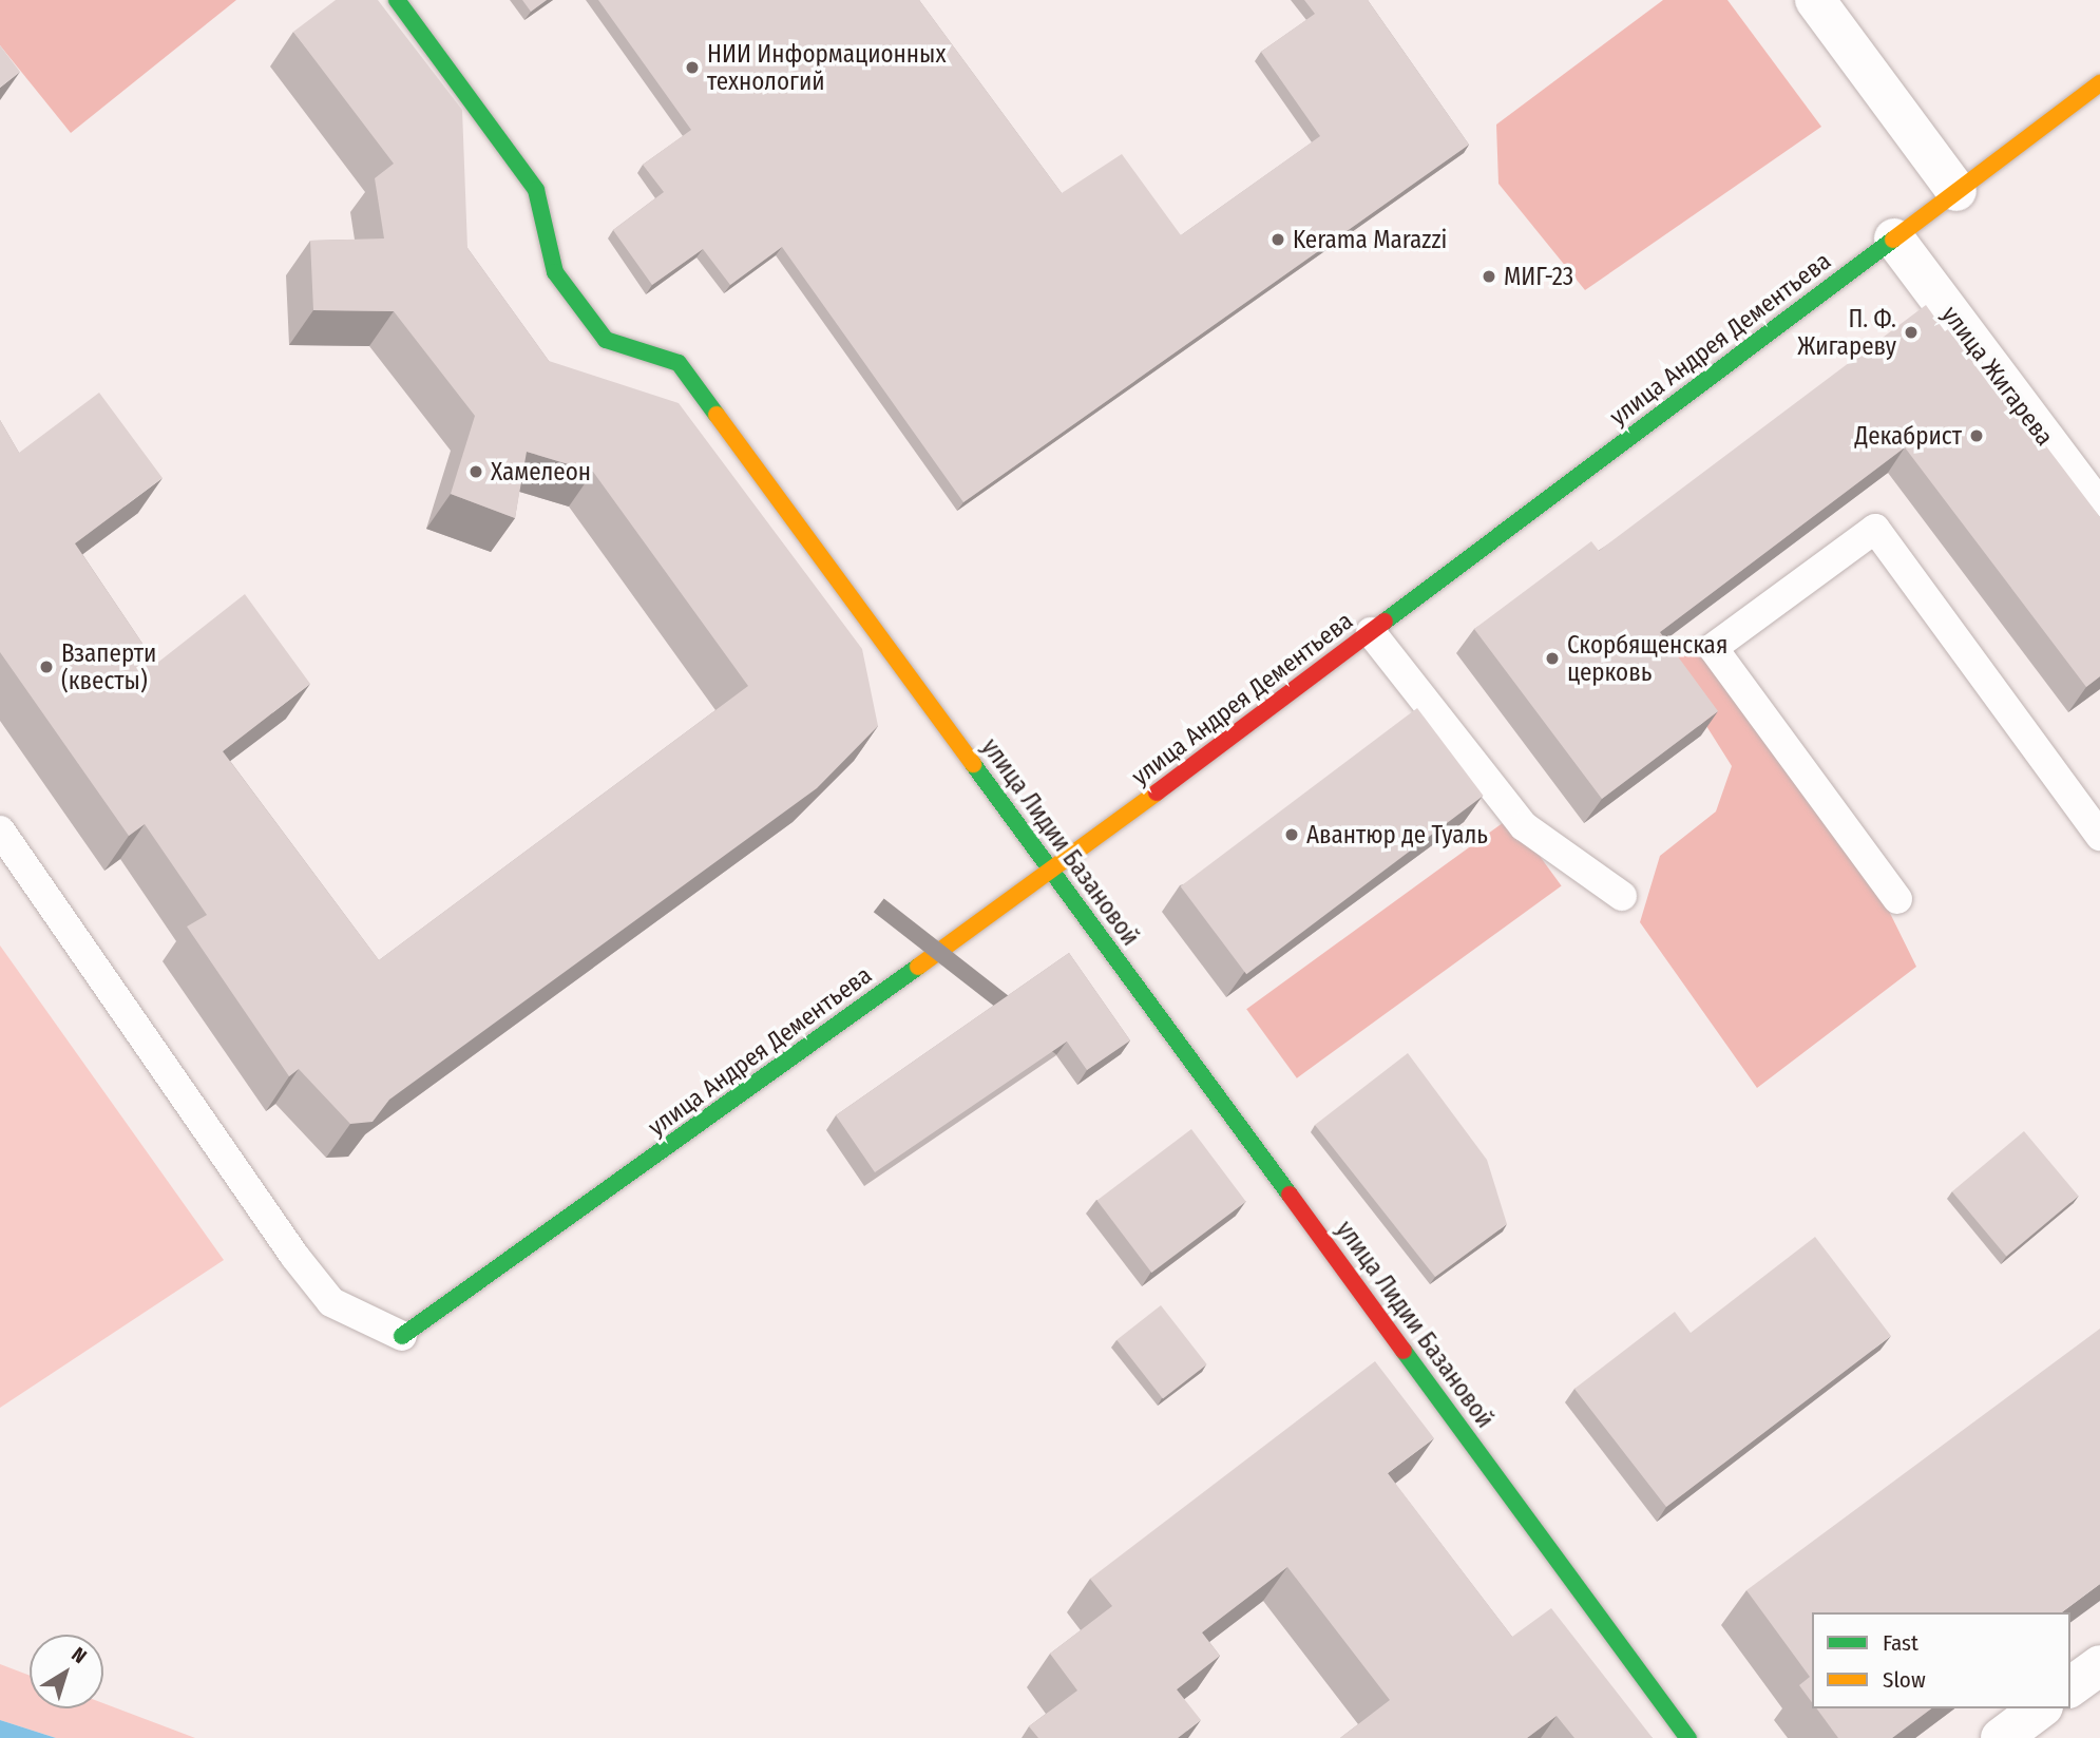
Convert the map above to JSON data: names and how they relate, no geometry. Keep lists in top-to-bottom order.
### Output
{
  "streets": {
    "street": ["улица Андрея Дементьева", "улица Жигарева", "улица Лидии Базановой"]
  },
  "crossings": [
    ["улица Андрея Дементьева", "улица Жигарева"],
    ["улица Андрея Дементьева", "улица Лидии Базановой"]
  ],
  "places": [
    "НИИ Информационных технологий",
    "Kerama Marazzi",
    "МИГ-23",
    "П. Ф. Жигареву",
    "Декабрист",
    "Хамелеон",
    "Скорбященская церковь",
    "Взаперти (квесты)",
    "Авантюр де Туаль"
  ],
  "legend": ["Fast", "Slow"],
  "north": "top right"
}
